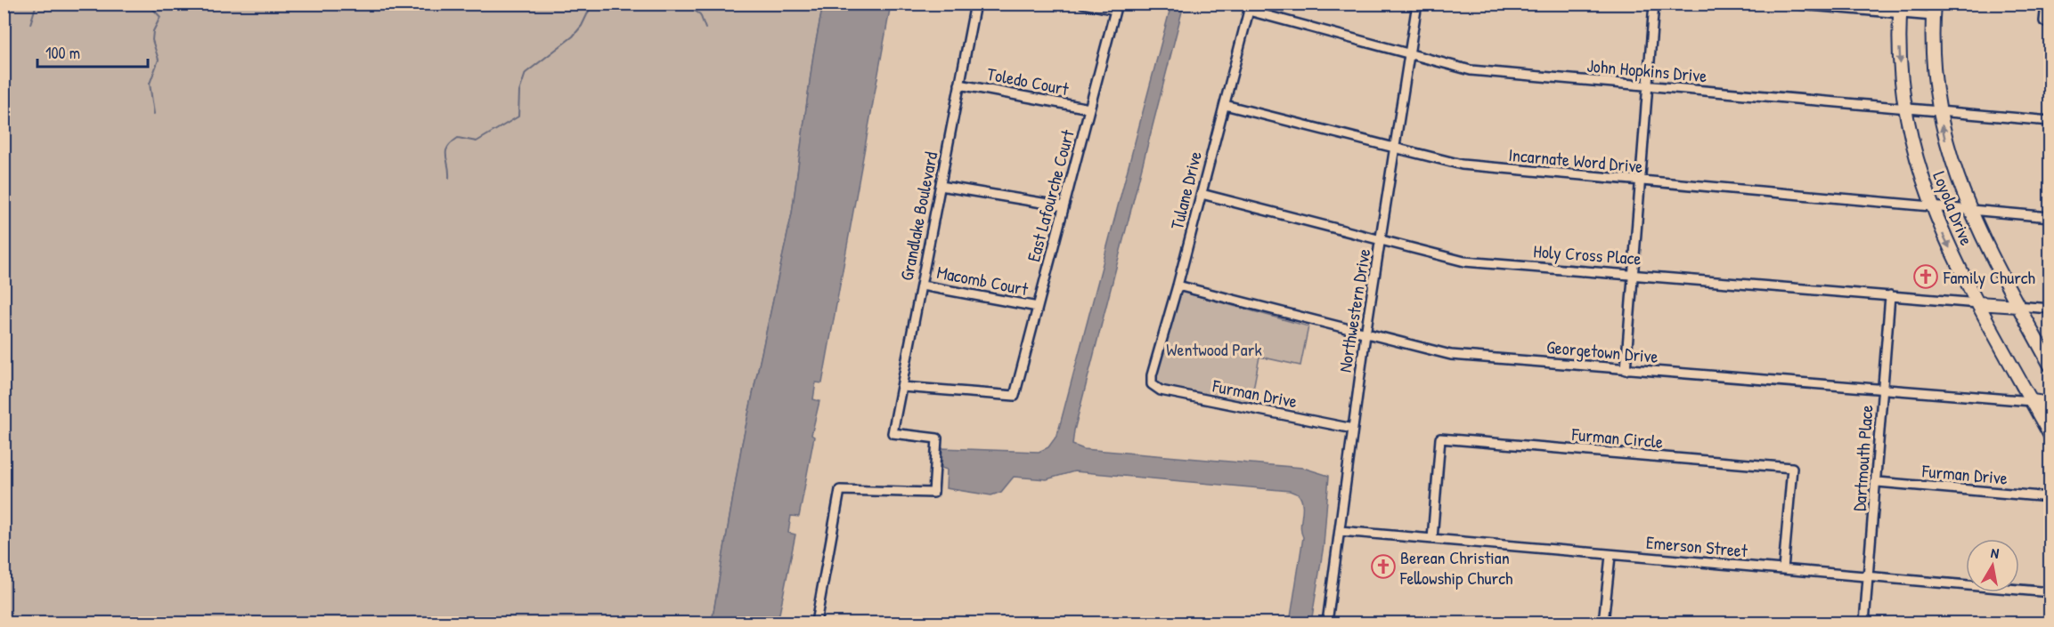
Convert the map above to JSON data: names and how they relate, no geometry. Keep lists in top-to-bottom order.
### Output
{
  "streets": {
    "main road": ["Loyola Drive"],
    "street": [
      "John Hopkins Drive",
      "Toledo Court",
      "Incarnate Word Drive",
      "Tulane Drive",
      "East Lafourche Court",
      "Grandlake Boulevard",
      "Holy Cross Place",
      "Macomb Court",
      "Northwestern Drive",
      "Georgetown Drive",
      "Furman Drive",
      "Furman Circle",
      "Dartmouth Place",
      "Emerson Street"
    ]
  },
  "crossings": [
    ["John Hopkins Drive", "Tulane Drive"],
    ["John Hopkins Drive", "Loyola Drive"],
    ["John Hopkins Drive", "Northwestern Drive"],
    ["Toledo Court", "East Lafourche Court"],
    ["Toledo Court", "Grandlake Boulevard"],
    ["Incarnate Word Drive", "Tulane Drive"],
    ["Incarnate Word Drive", "Loyola Drive"],
    ["Incarnate Word Drive", "Northwestern Drive"],
    ["Tulane Drive", "Holy Cross Place"],
    ["Tulane Drive", "Georgetown Drive"],
    ["Tulane Drive", "Furman Drive"],
    ["East Lafourche Court", "Grandlake Boulevard"],
    ["East Lafourche Court", "Macomb Court"],
    ["Loyola Drive", "Holy Cross Place"],
    ["Loyola Drive", "Georgetown Drive"],
    ["Grandlake Boulevard", "Macomb Court"],
    ["Holy Cross Place", "Northwestern Drive"],
    ["Holy Cross Place", "Dartmouth Place"],
    ["Northwestern Drive", "Georgetown Drive"],
    ["Northwestern Drive", "Furman Drive"],
    ["Northwestern Drive", "Emerson Street"],
    ["Georgetown Drive", "Dartmouth Place"],
    ["Furman Drive", "Dartmouth Place"],
    ["Furman Circle", "Emerson Street"],
    ["Dartmouth Place", "Emerson Street"]
  ],
  "parks": ["Wentwood Park"],
  "places": {
    "church": ["Family Church", "Berean Christian Fellowship Church"]
  },
  "scale_bar": "100 m",
  "north": "top"
}
